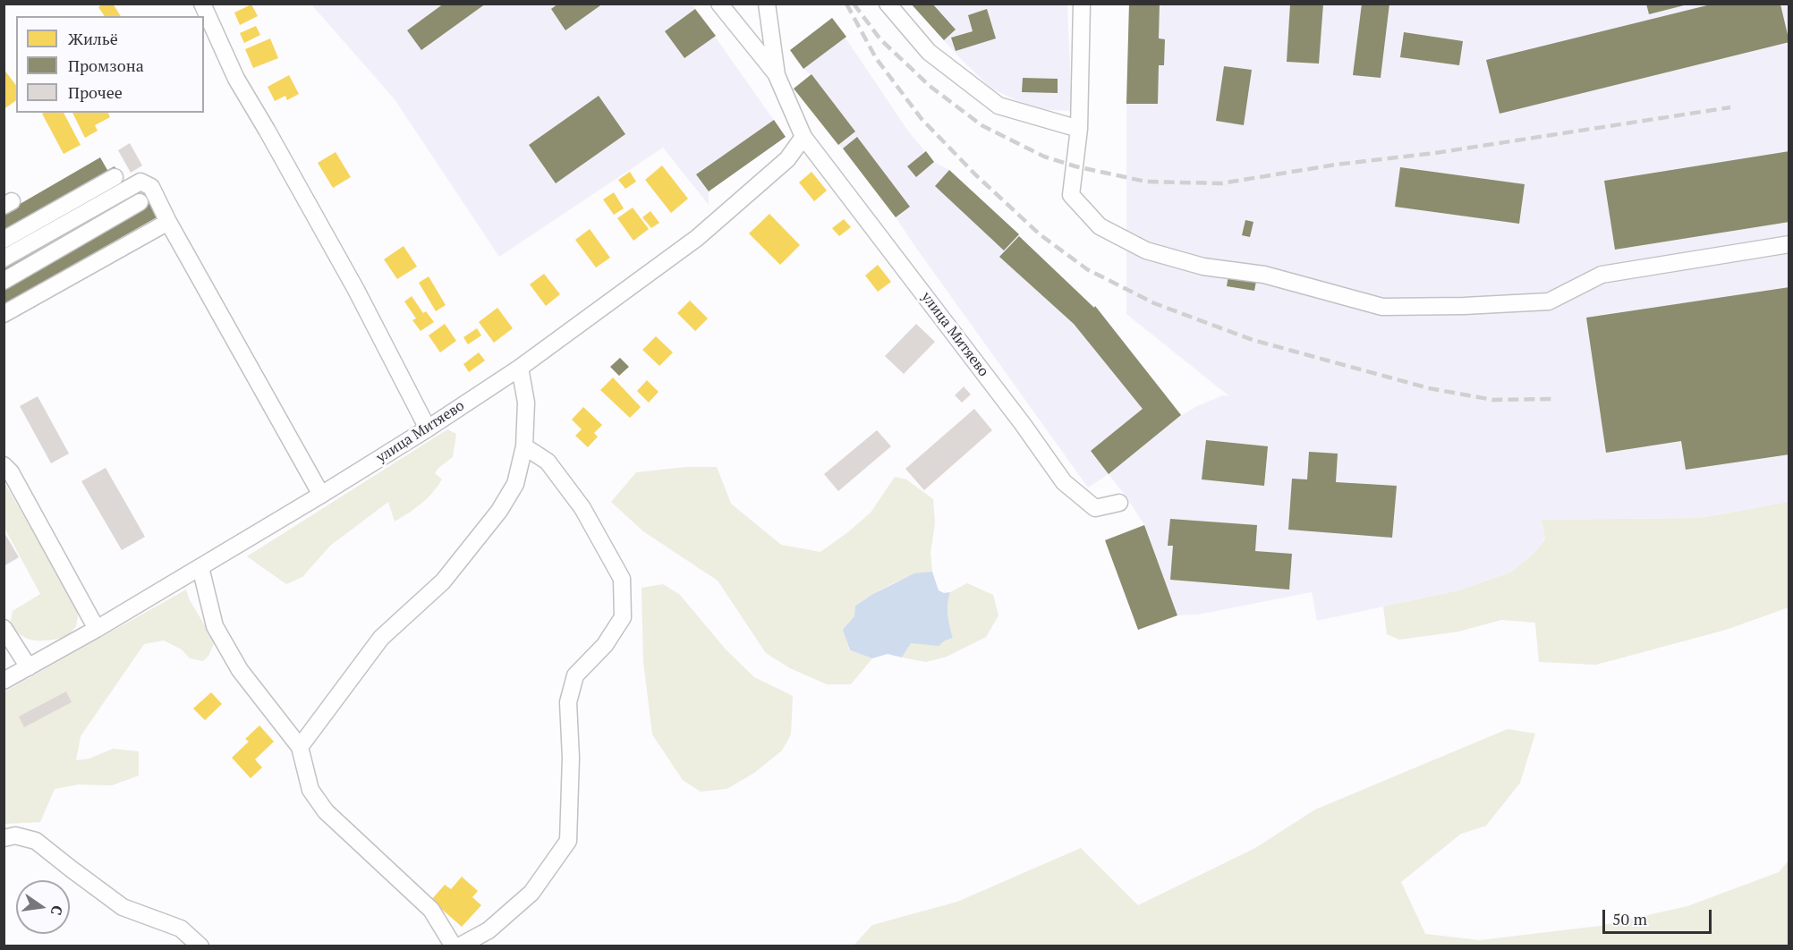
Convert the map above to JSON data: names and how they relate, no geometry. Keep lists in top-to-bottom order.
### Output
{
  "streets": {
    "street": ["улица Митяево"]
  },
  "legend": ["Жильё", "Промзона", "Прочее"],
  "scale_bar": "50 m",
  "north": "right"
}
